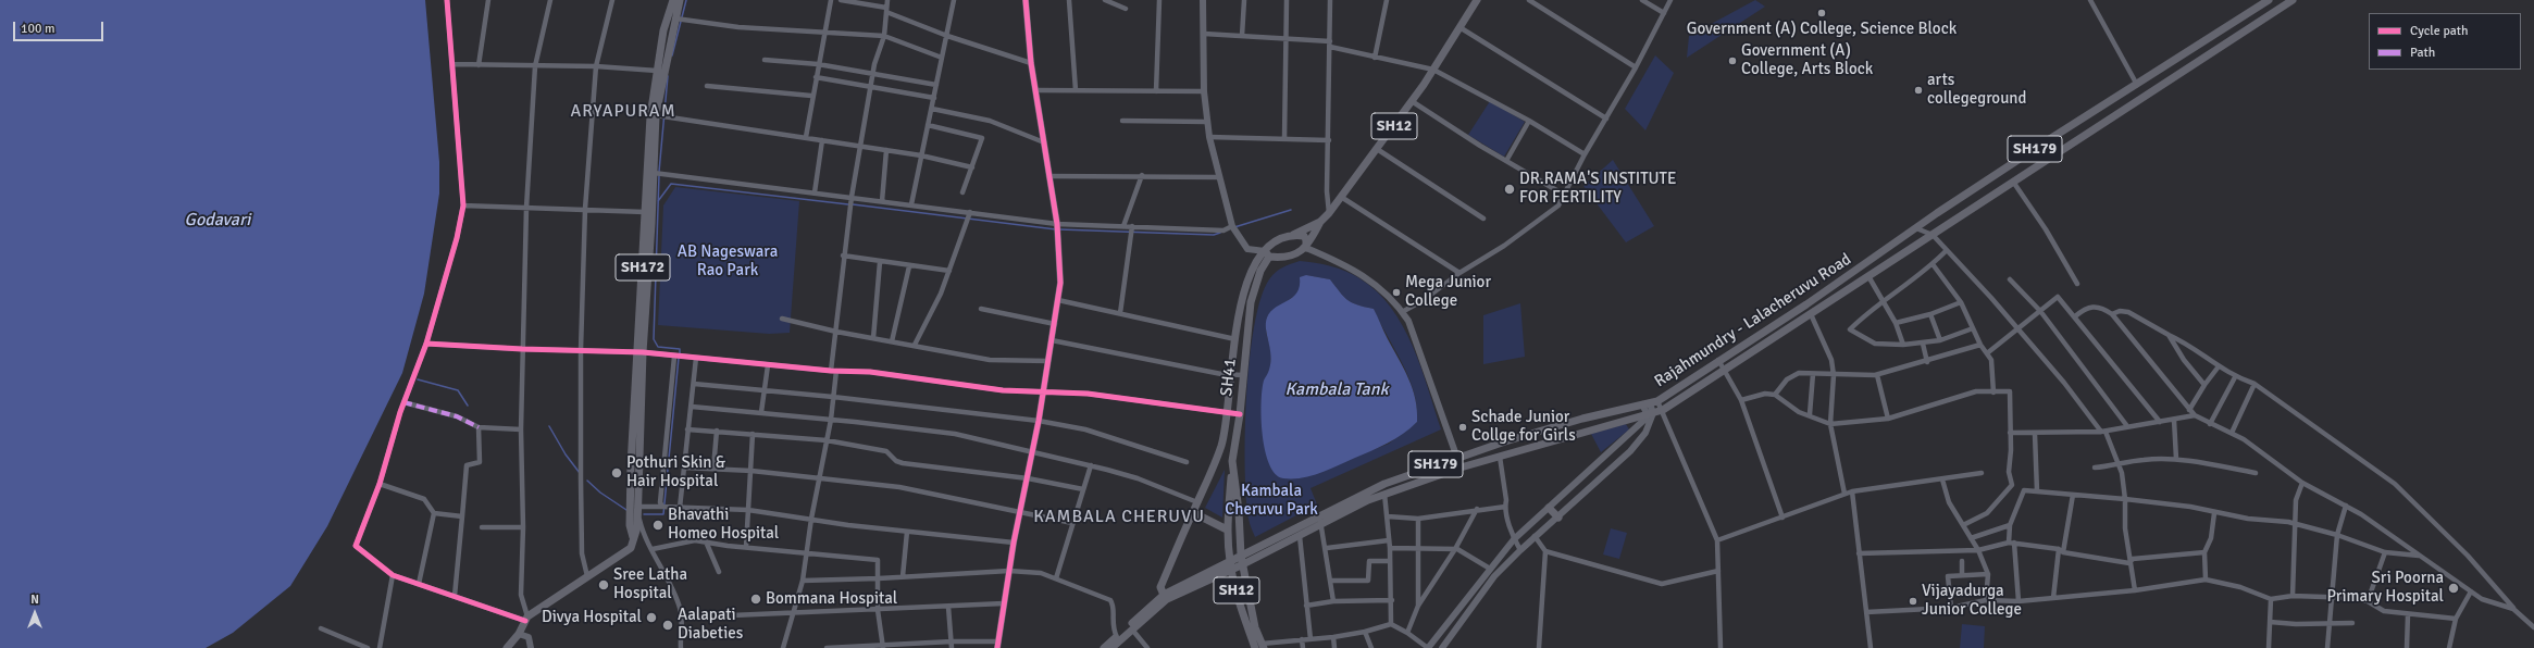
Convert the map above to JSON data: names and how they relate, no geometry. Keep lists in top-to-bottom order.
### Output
{
  "streets": {
    "main road": [
      "SH12",
      "SH179",
      "SH172",
      "Rajahmundry - Lalacheruvu Road",
      "SH41"
    ]
  },
  "crossings": [
    ["SH12", "SH179"],
    ["SH12", "Rajahmundry - Lalacheruvu Road"],
    ["SH12", "SH41"],
    ["SH179", "Rajahmundry - Lalacheruvu Road"],
    ["Rajahmundry - Lalacheruvu Road", "SH41"]
  ],
  "districts": ["ARYAPURAM", "KAMBALA CHERUVU"],
  "water": ["Godavari", "Kambala Tank"],
  "parks": ["AB Nageswara Rao Park", "Kambala Cheruvu Park"],
  "places": [
    "Government (A) College, Science Block",
    "Government (A) College, Arts Block",
    "arts collegeground",
    "DR.RAMA'S INSTITUTE FOR FERTILITY",
    "Mega Junior College",
    "Schade Junior Collge for Girls",
    "Pothuri Skin & Hair Hospital",
    "Bhavathi Homeo Hospital",
    "Sree Latha Hospital",
    "Sri Poorna Primary Hospital",
    "Bommana Hospital",
    "Vijayadurga Junior College",
    "Divya Hospital",
    "Aalapati Diabeties"
  ],
  "legend": ["Cycle path", "Path"],
  "scale_bar": "100 m",
  "north": "top"
}
